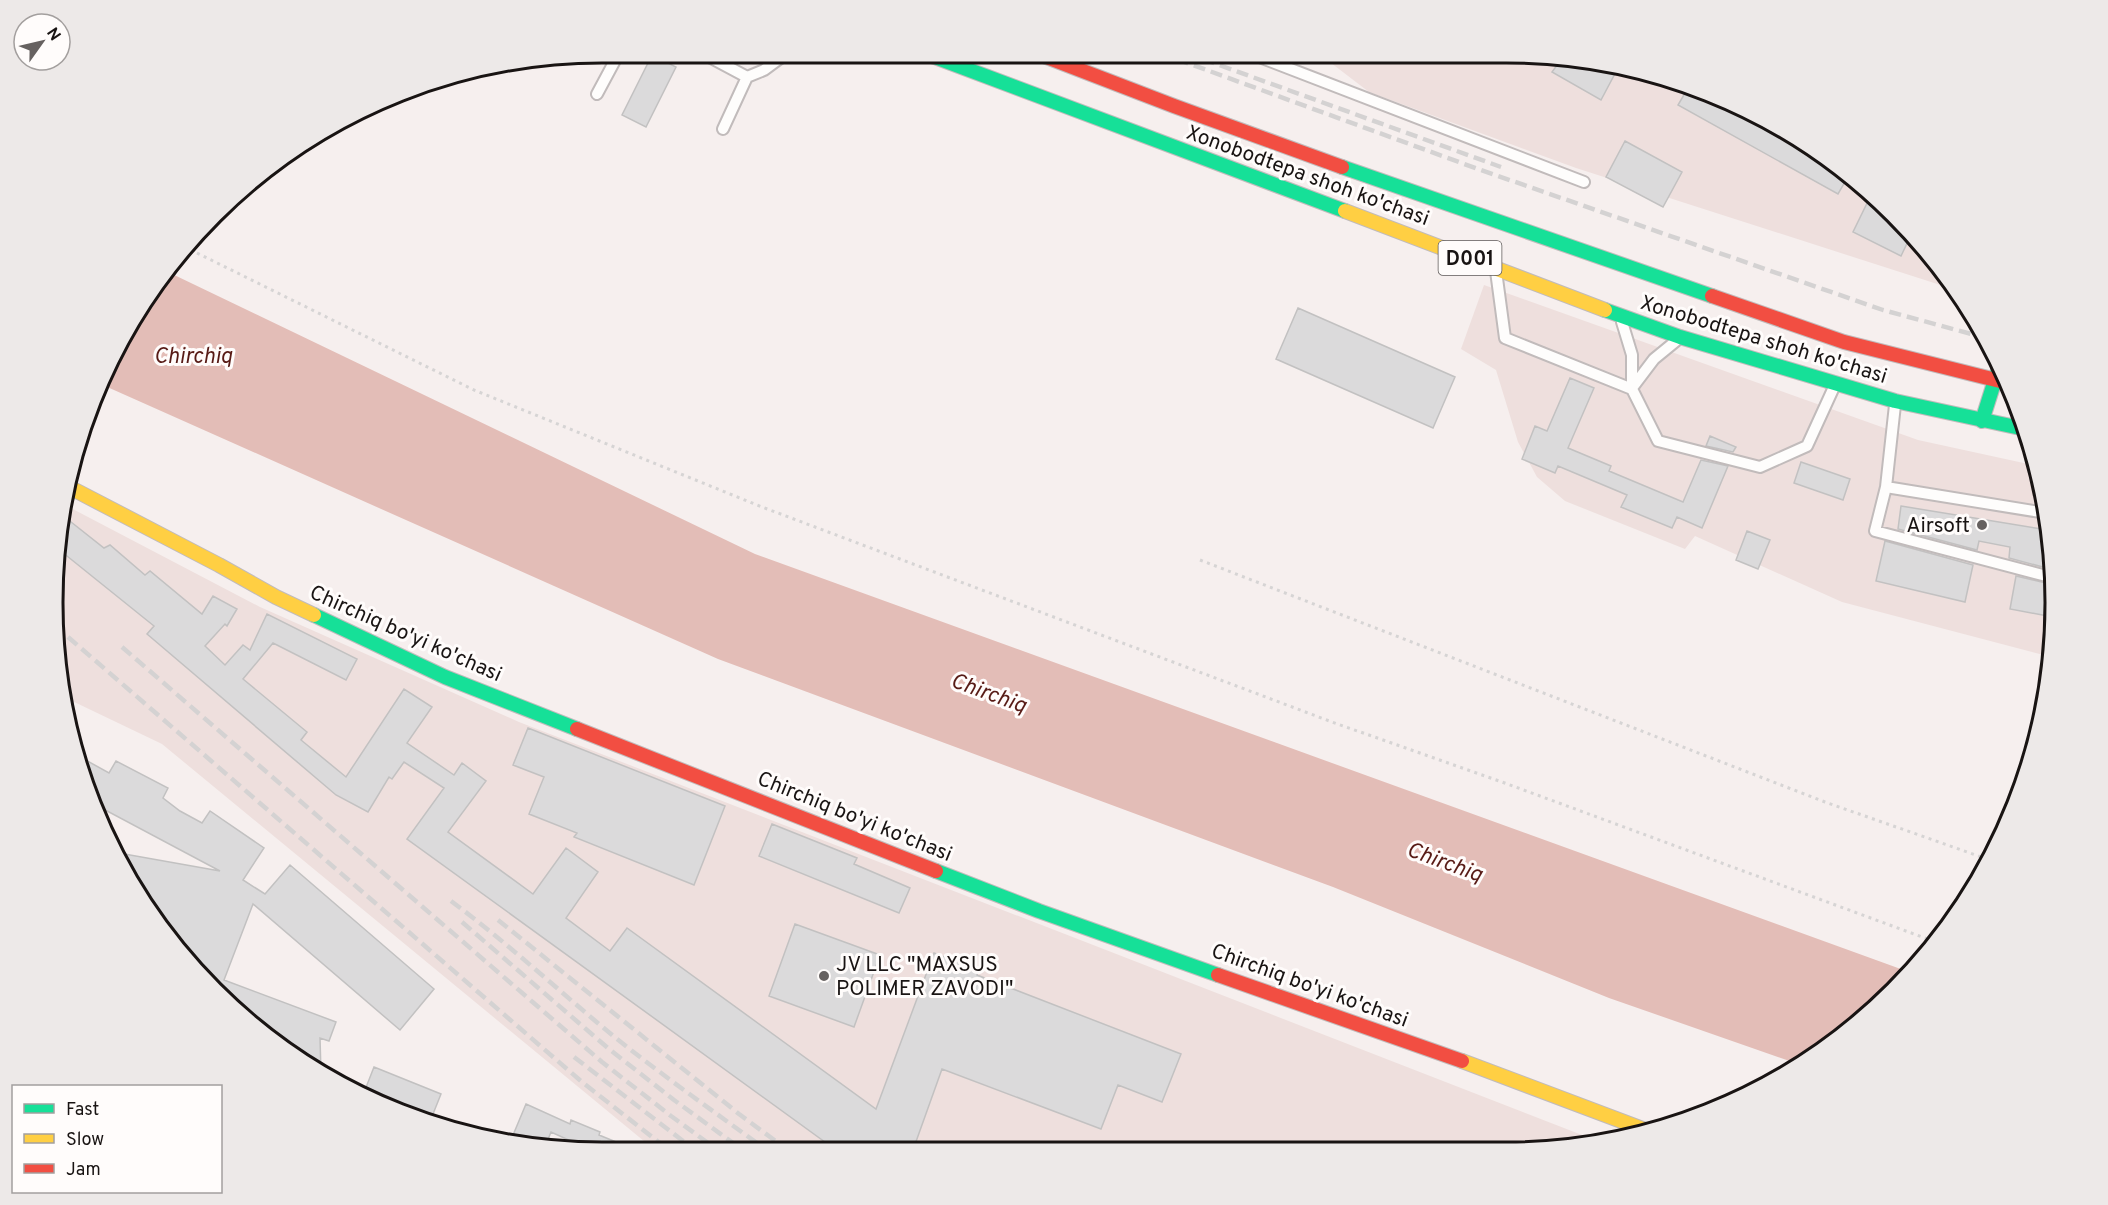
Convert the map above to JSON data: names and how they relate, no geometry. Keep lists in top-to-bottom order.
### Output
{
  "streets": {
    "main road": ["Xonobodtepa shoh ko'chasi", "D001", "Chirchiq bo'yi ko'chasi"]
  },
  "water": ["Chirchiq"],
  "places": ["Airsoft", "JV LLC \"MAXSUS POLIMER ZAVODI\""],
  "legend": ["Fast", "Slow", "Jam"],
  "north": "top right"
}
